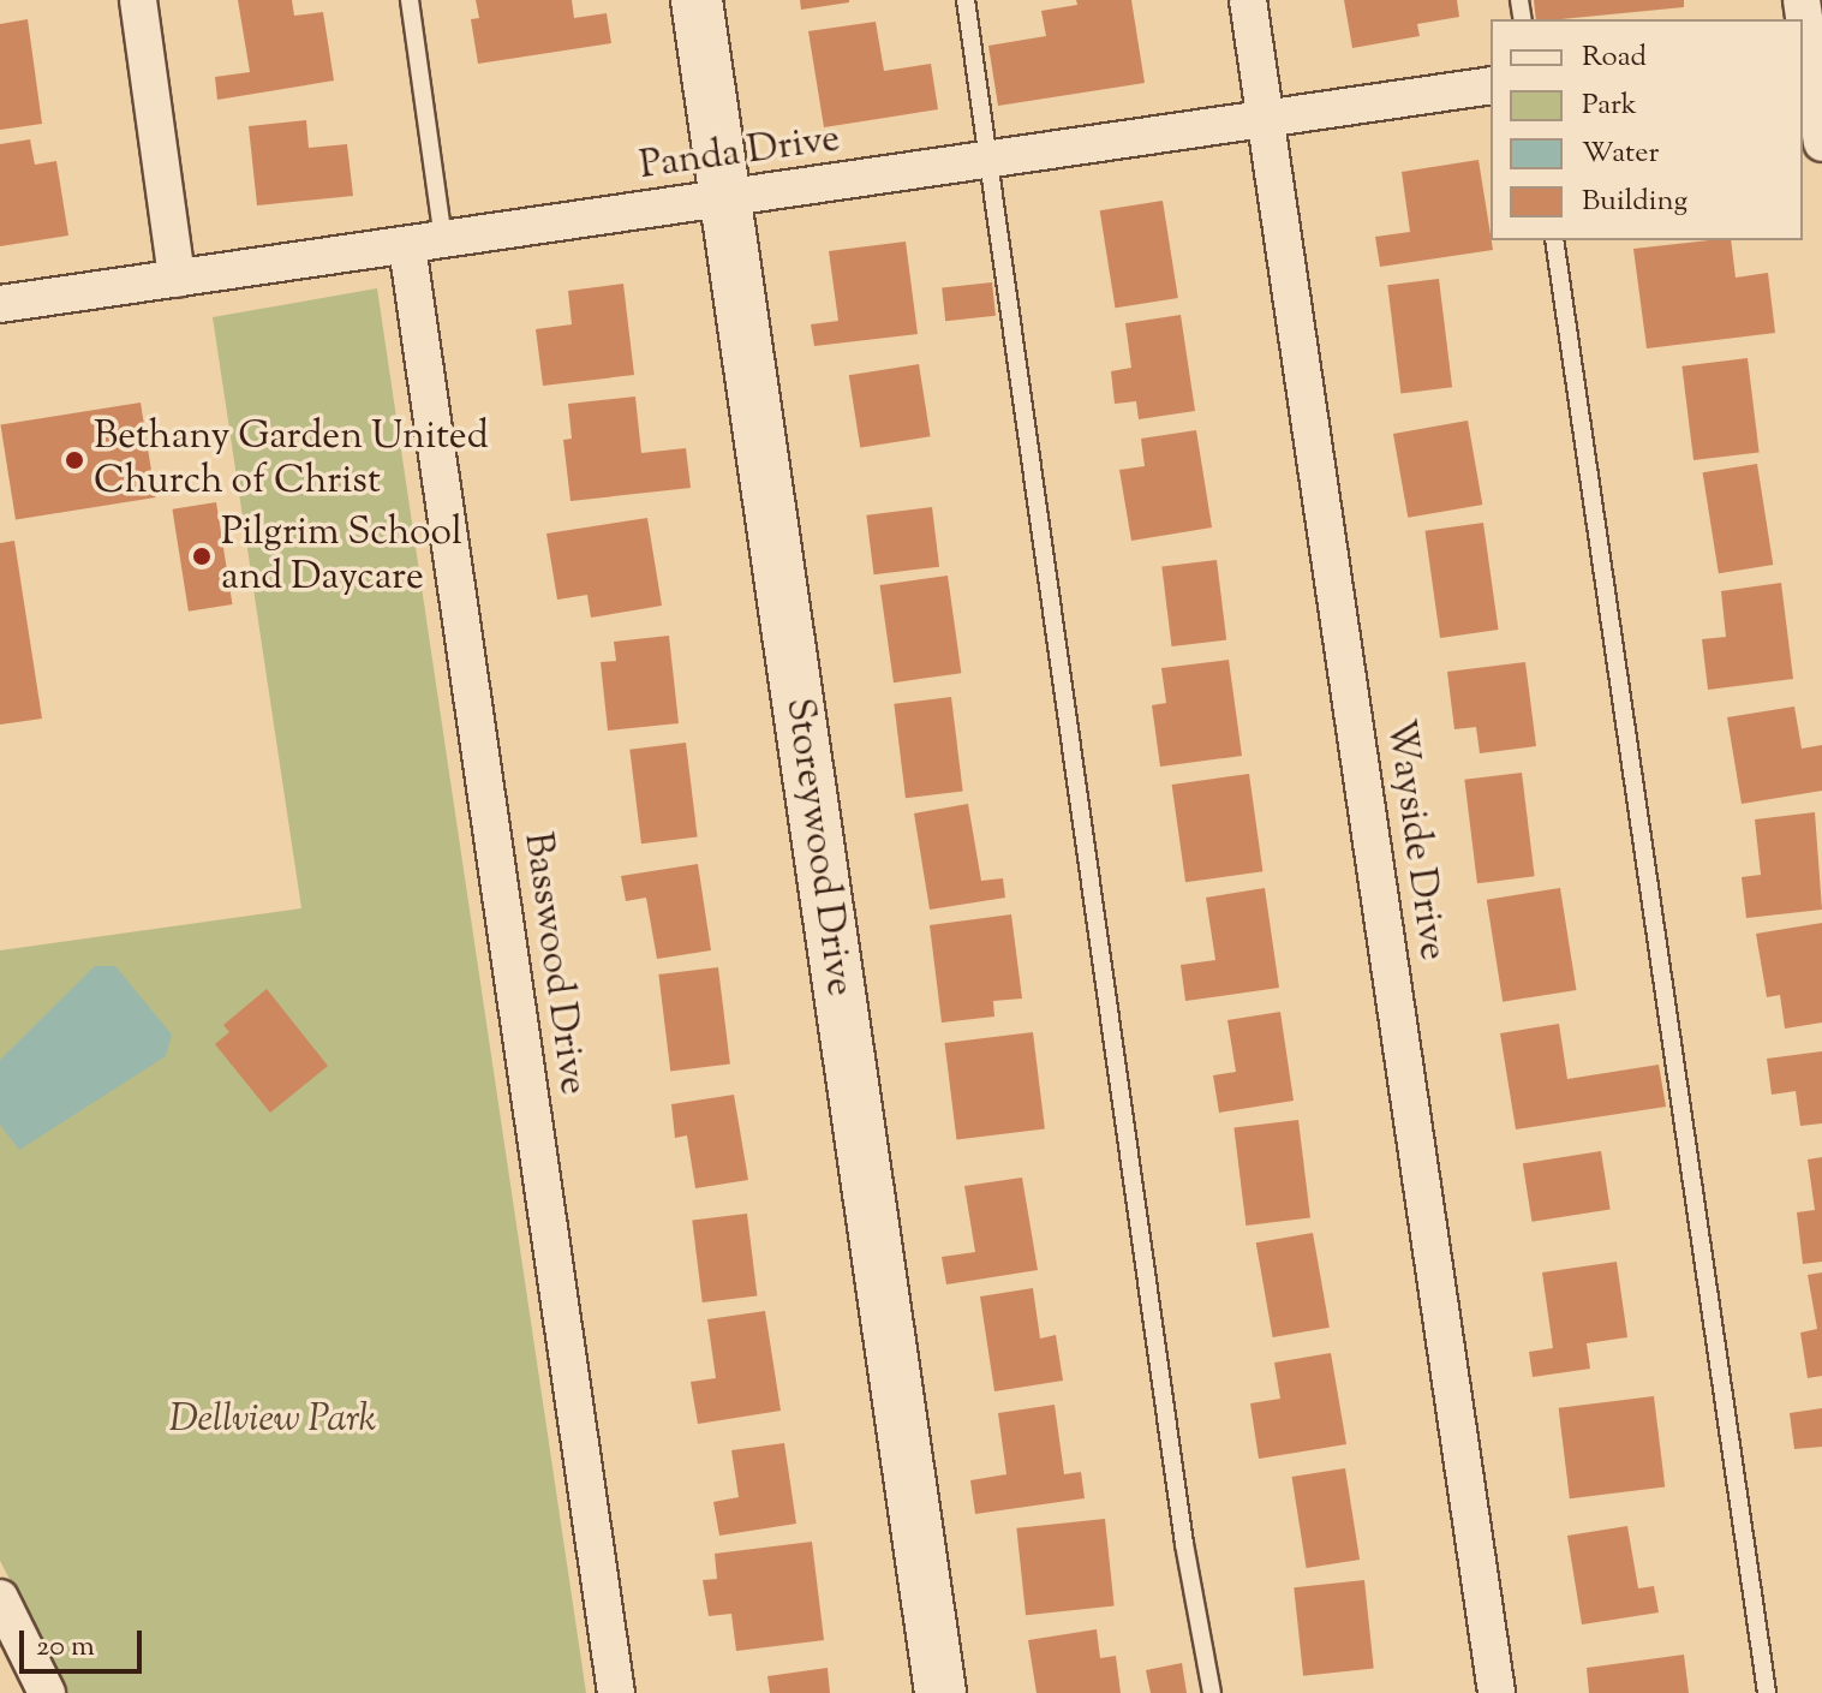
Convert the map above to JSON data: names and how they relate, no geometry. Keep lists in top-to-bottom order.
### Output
{
  "streets": {
    "street": [
      "Panda Drive",
      "Wayside Drive",
      "Storeywood Drive",
      "Basswood Drive"
    ]
  },
  "crossings": [
    ["Panda Drive", "Wayside Drive"],
    ["Panda Drive", "Storeywood Drive"],
    ["Panda Drive", "Basswood Drive"]
  ],
  "parks": ["Dellview Park"],
  "places": ["Bethany Garden United Church of Christ", "Pilgrim School and Daycare"],
  "legend": [
    "Road",
    "Park",
    "Water",
    "Building"
  ],
  "scale_bar": "20 m"
}
